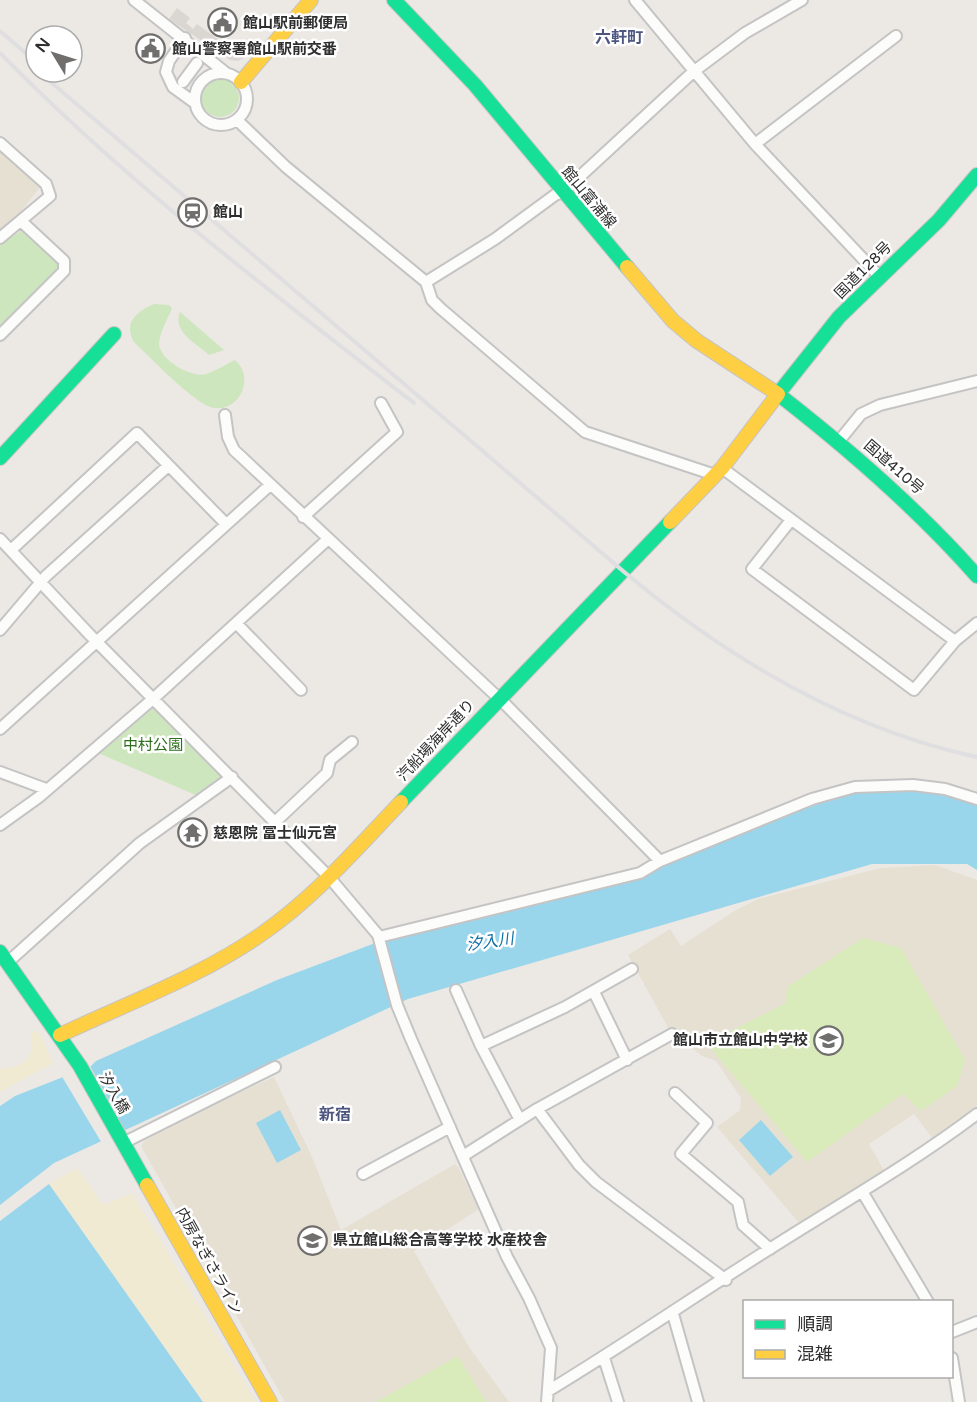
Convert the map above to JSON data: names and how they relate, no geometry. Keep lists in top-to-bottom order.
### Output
{
  "streets": {
    "main road": [
      "館山富浦線",
      "国道128号",
      "国道410号",
      "汽船場海岸通り",
      "汐入橋",
      "内房なぎさライン"
    ]
  },
  "crossings": [
    ["館山富浦線", "国道128号"],
    ["館山富浦線", "国道410号"],
    ["館山富浦線", "汽船場海岸通り"],
    ["国道128号", "国道410号"],
    ["国道128号", "汽船場海岸通り"],
    ["国道410号", "汽船場海岸通り"],
    ["汽船場海岸通り", "汐入橋"],
    ["汐入橋", "内房なぎさライン"]
  ],
  "districts": ["六軒町", "新宿"],
  "water": ["汐入川"],
  "parks": ["中村公園"],
  "places": {
    "public building": ["館山駅前郵便局", "館山警察署館山駅前交番"],
    "station": ["館山"],
    "temple": ["慈恩院 冨士仙元宮"],
    "school or university": ["館山市立館山中学校", "県立館山総合高等学校 水産校舎"]
  },
  "legend": ["順調", "混雑"],
  "north": "top left"
}
